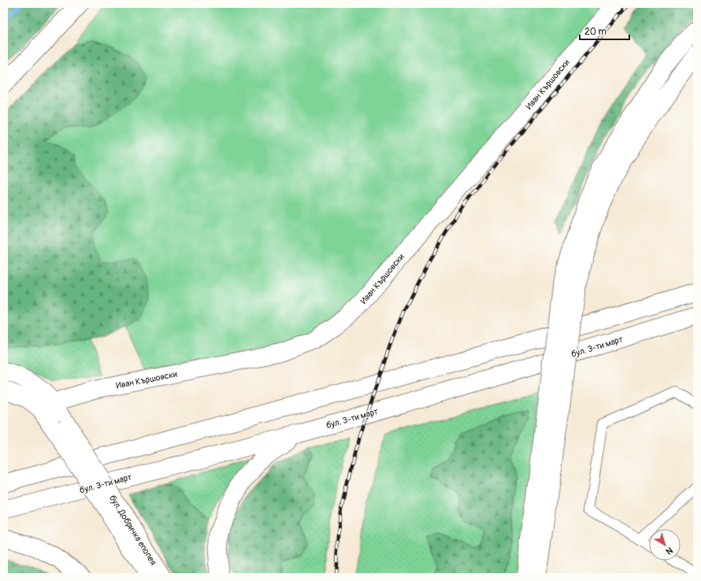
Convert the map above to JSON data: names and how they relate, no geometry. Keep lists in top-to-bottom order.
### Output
{
  "streets": {
    "main road": ["Иван Кършовски", "бул. 3-ти март", "бул. Добричка епопея"]
  },
  "crossings": [
    ["Иван Кършовски", "бул. Добричка епопея"]
  ],
  "scale_bar": "20 m",
  "north": "bottom right"
}
